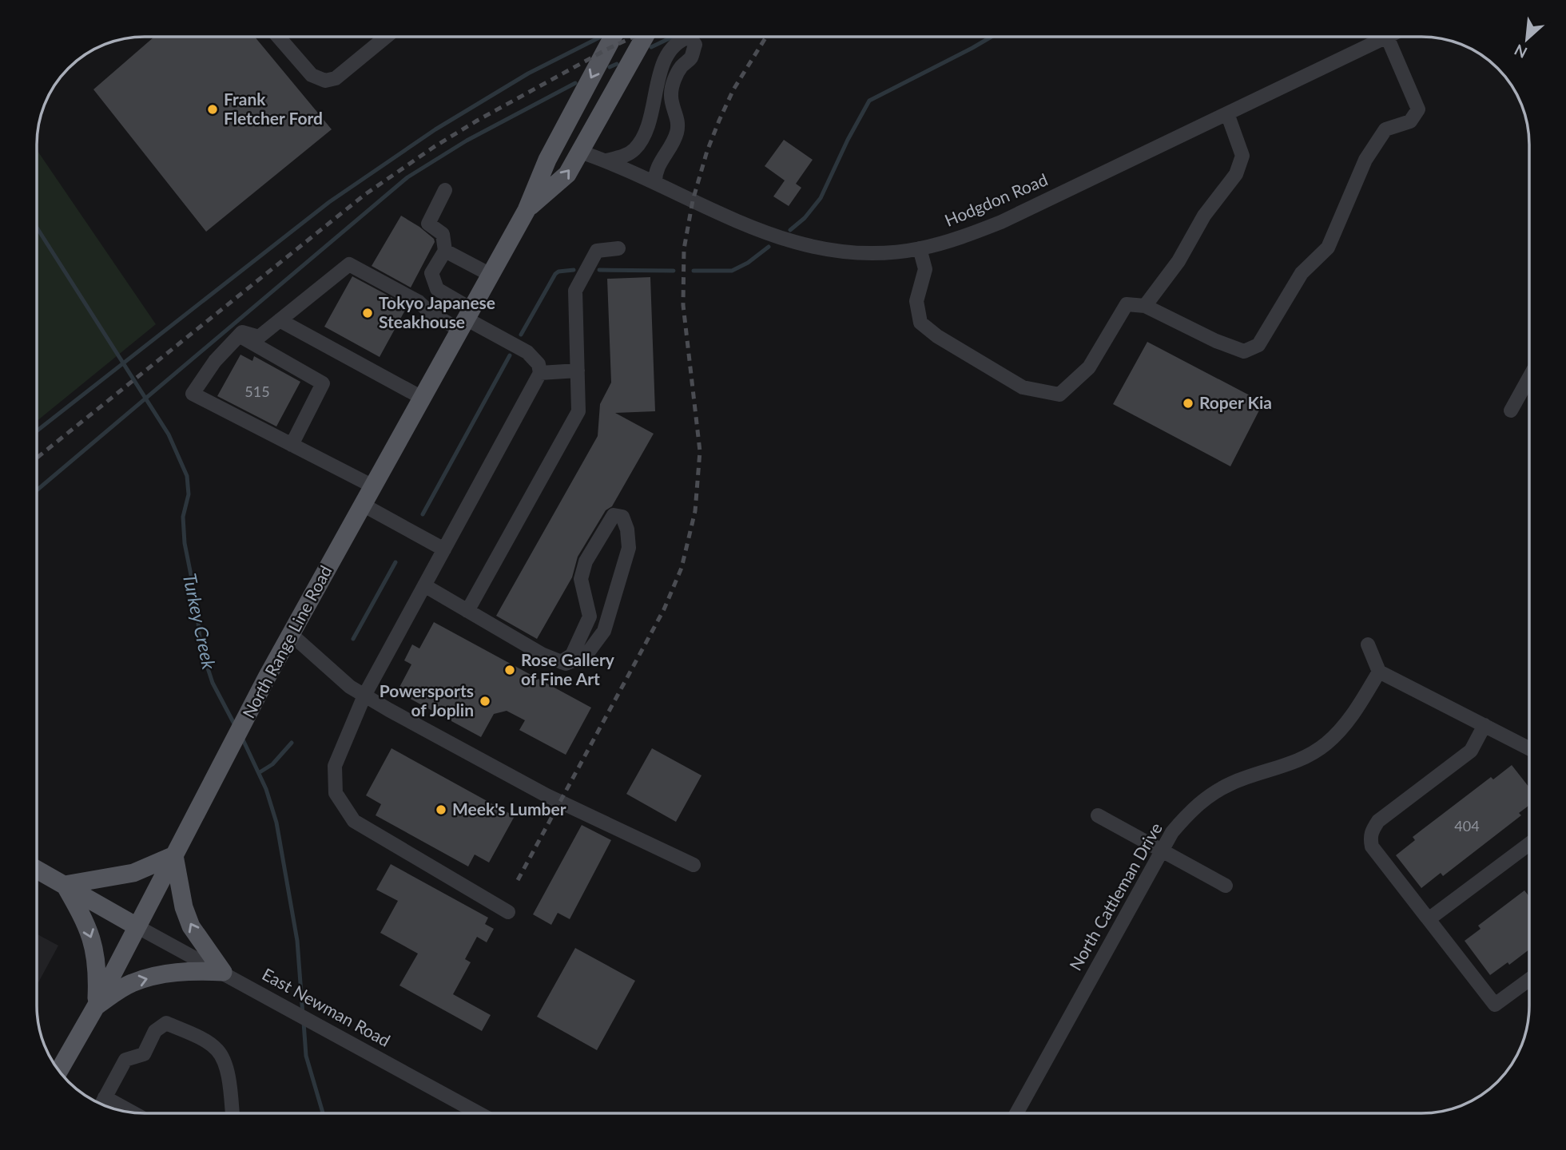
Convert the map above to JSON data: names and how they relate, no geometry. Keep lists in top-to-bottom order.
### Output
{
  "streets": {
    "main road": ["North Range Line Road"],
    "street": ["Hodgdon Road", "North Cattleman Drive", "East Newman Road"]
  },
  "crossings": [
    ["Hodgdon Road", "North Range Line Road"],
    ["North Range Line Road", "East Newman Road"]
  ],
  "water": ["Turkey Creek"],
  "places": [
    "Frank Fletcher Ford",
    "Tokyo Japanese Steakhouse",
    "Roper Kia",
    "Rose Gallery of Fine Art",
    "Powersports of Joplin",
    "Meek's Lumber"
  ],
  "house_numbers": ["515", "404"],
  "north": "bottom left"
}
